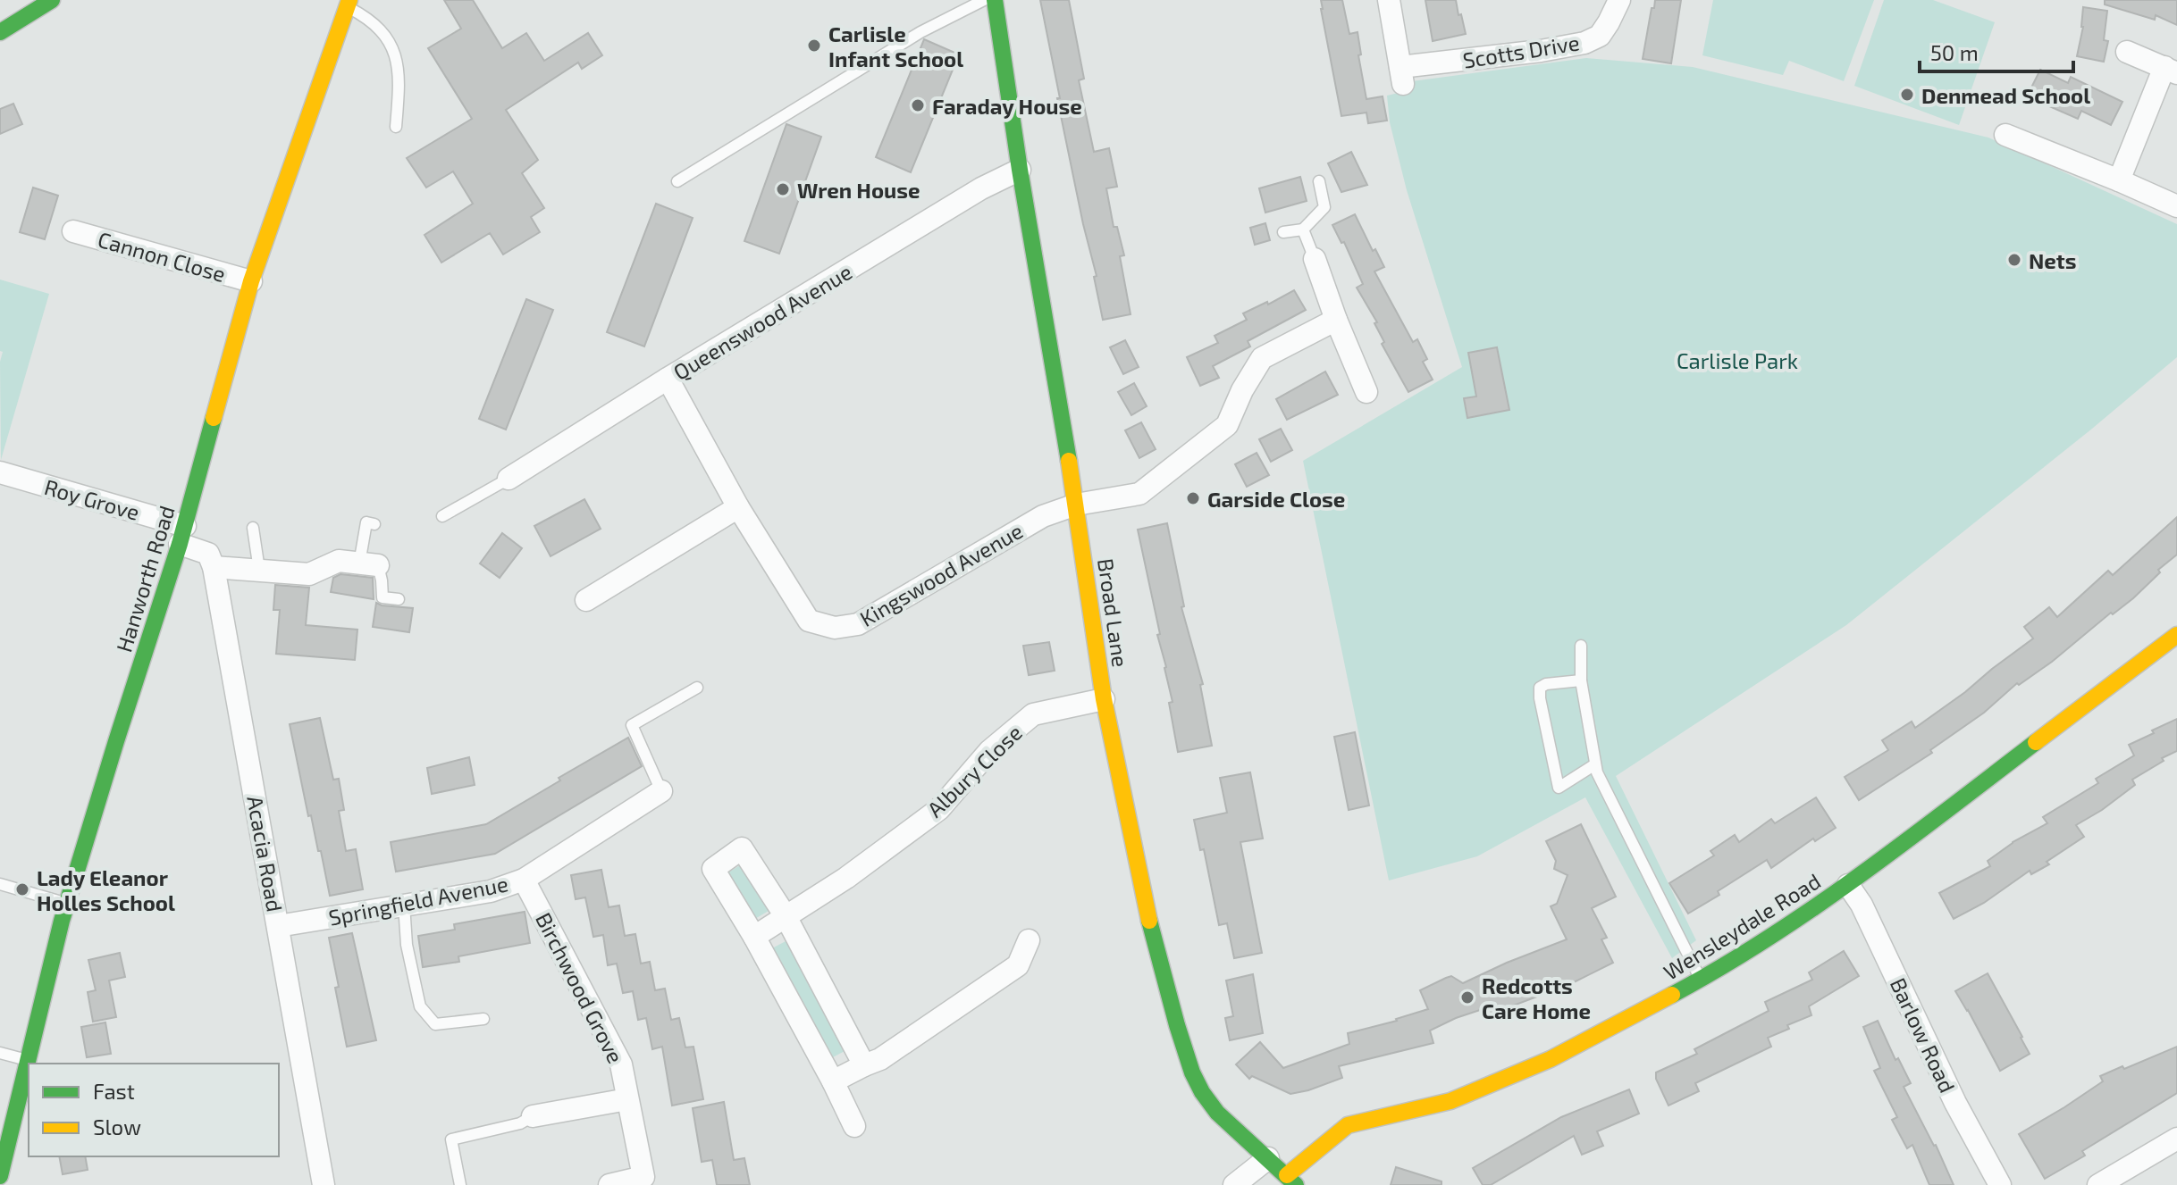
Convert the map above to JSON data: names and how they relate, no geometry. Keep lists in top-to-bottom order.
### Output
{
  "streets": {
    "street": [
      "Scotts Drive",
      "Cannon Close",
      "Queenswood Avenue",
      "Roy Grove",
      "Kingswood Avenue",
      "Hanworth Road",
      "Broad Lane",
      "Albury Close",
      "Acacia Road",
      "Springfield Avenue",
      "Wensleydale Road",
      "Birchwood Grove",
      "Barlow Road"
    ]
  },
  "crossings": [
    ["Cannon Close", "Hanworth Road"],
    ["Queenswood Avenue", "Kingswood Avenue"],
    ["Queenswood Avenue", "Broad Lane"],
    ["Roy Grove", "Hanworth Road"],
    ["Kingswood Avenue", "Broad Lane"],
    ["Broad Lane", "Albury Close"],
    ["Broad Lane", "Wensleydale Road"],
    ["Acacia Road", "Springfield Avenue"],
    ["Springfield Avenue", "Birchwood Grove"],
    ["Wensleydale Road", "Barlow Road"]
  ],
  "parks": ["Carlisle Park"],
  "places": [
    "Carlisle Infant School",
    "Denmead School",
    "Faraday House",
    "Wren House",
    "Nets",
    "Garside Close",
    "Lady Eleanor Holles School",
    "Redcotts Care Home"
  ],
  "legend": ["Fast", "Slow"],
  "scale_bar": "50 m"
}
